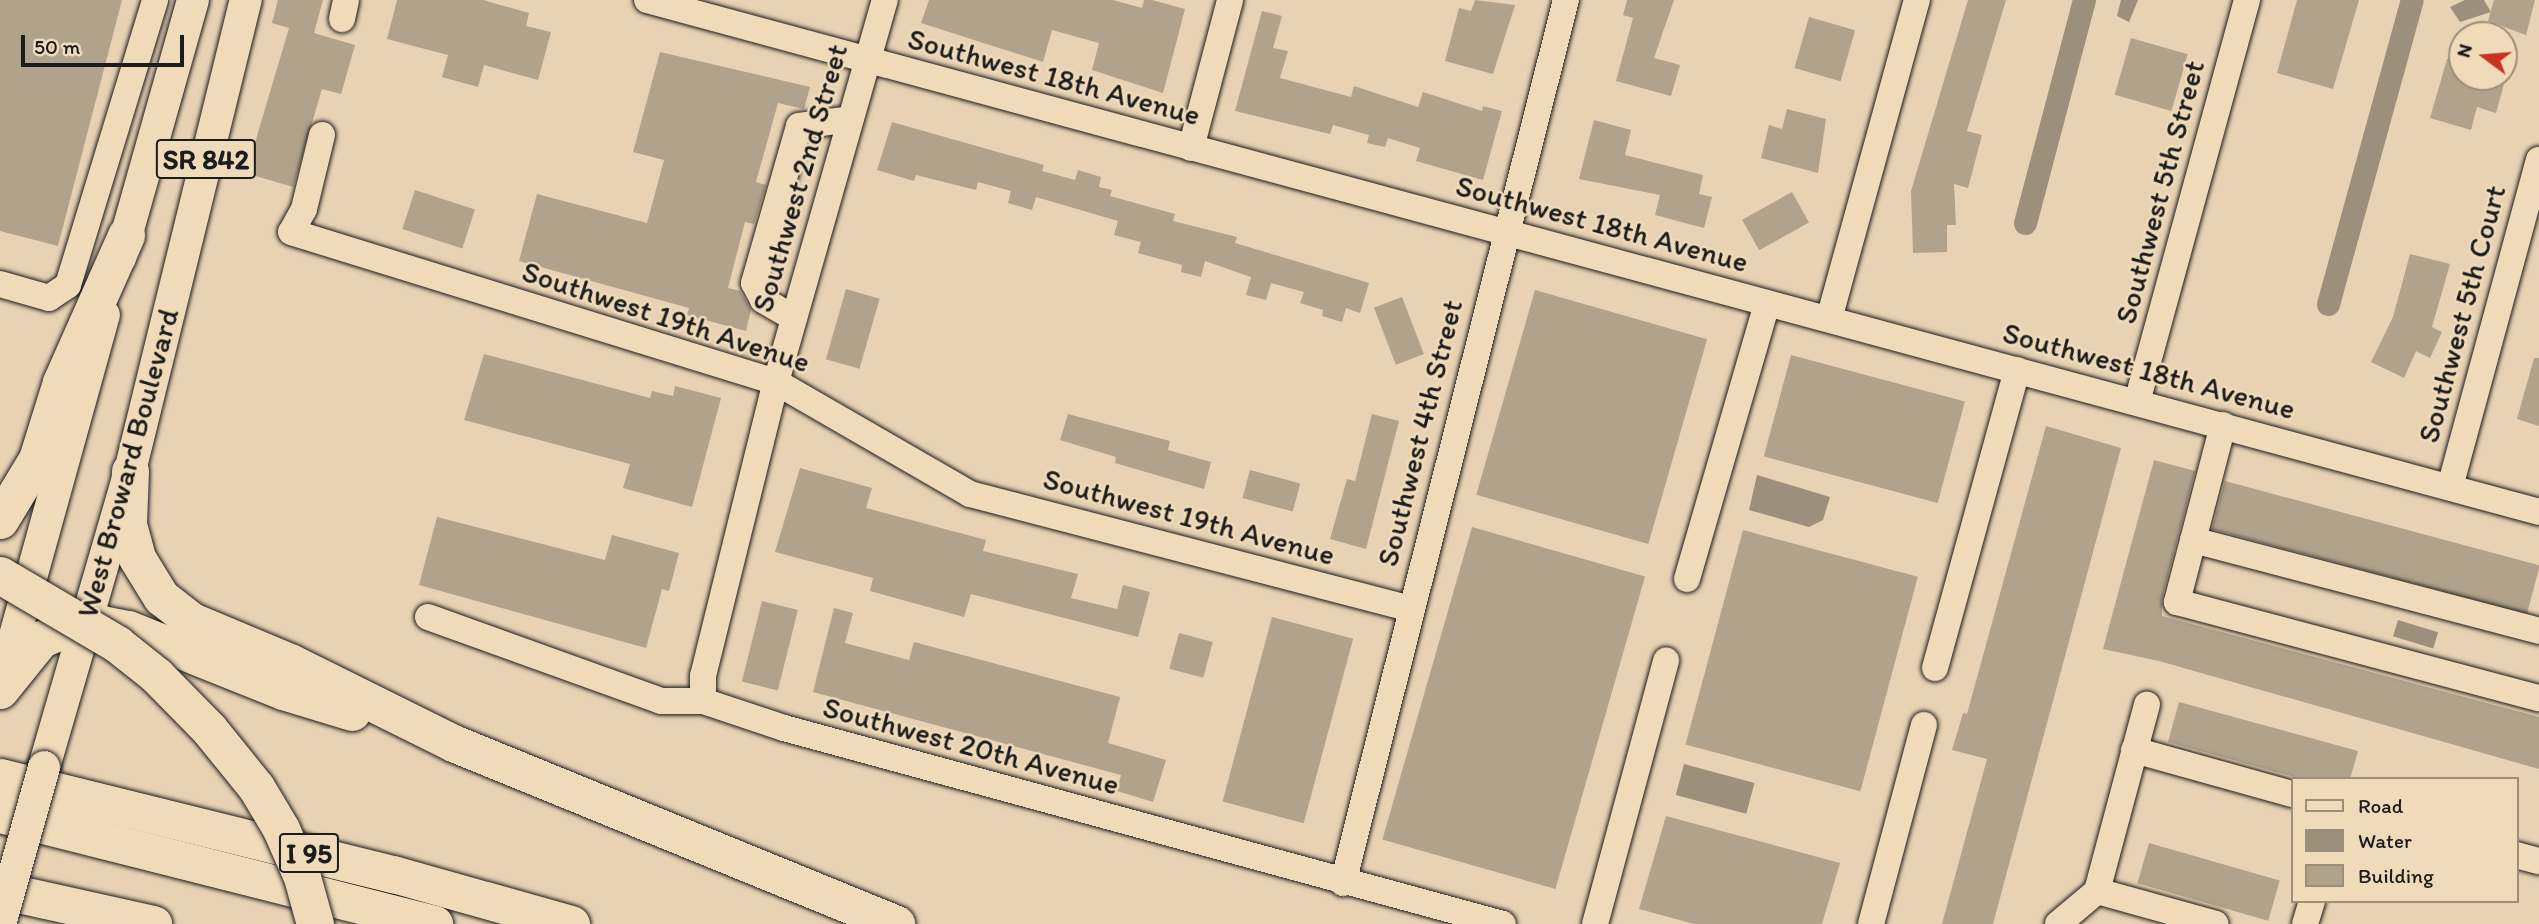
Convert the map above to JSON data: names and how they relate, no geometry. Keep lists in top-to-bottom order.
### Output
{
  "streets": {
    "highway": ["I 95"],
    "main road": ["SR 842", "West Broward Boulevard"],
    "street": [
      "Southwest 18th Avenue",
      "Southwest 2nd Street",
      "Southwest 5th Street",
      "Southwest 5th Court",
      "Southwest 19th Avenue",
      "Southwest 4th Street",
      "Southwest 20th Avenue"
    ]
  },
  "crossings": [
    ["Southwest 18th Avenue", "Southwest 2nd Street"],
    ["Southwest 18th Avenue", "Southwest 5th Street"],
    ["Southwest 18th Avenue", "Southwest 5th Court"],
    ["Southwest 18th Avenue", "Southwest 4th Street"],
    ["Southwest 2nd Street", "Southwest 19th Avenue"],
    ["Southwest 2nd Street", "Southwest 20th Avenue"],
    ["Southwest 19th Avenue", "Southwest 4th Street"],
    ["Southwest 4th Street", "Southwest 20th Avenue"]
  ],
  "legend": ["Road", "Water", "Building"],
  "scale_bar": "50 m",
  "north": "left"
}
